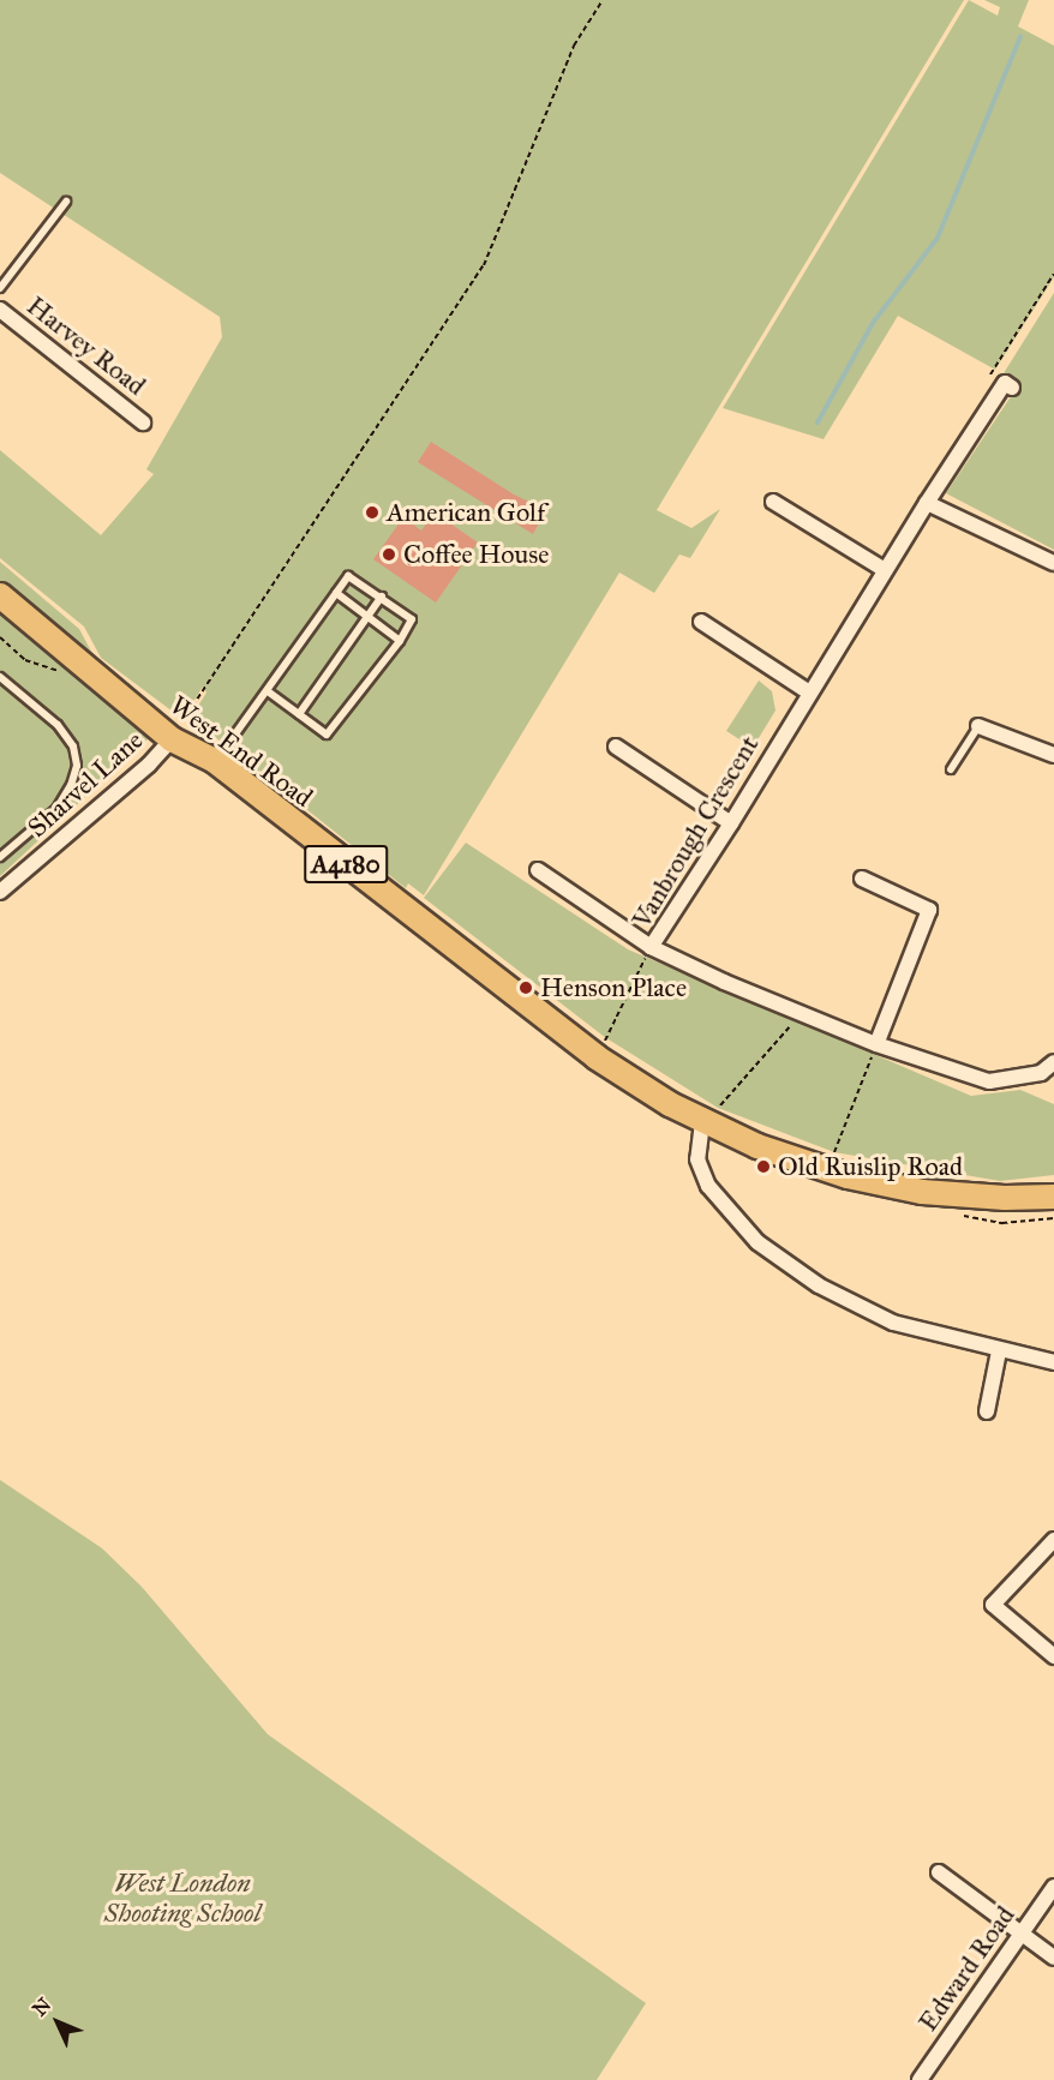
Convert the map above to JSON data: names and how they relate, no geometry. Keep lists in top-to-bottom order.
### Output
{
  "streets": {
    "main road": ["West End Road", "A4180"],
    "street": [
      "Harvey Road",
      "Sharvel Lane",
      "Vanbrough Crescent",
      "Edward Road"
    ]
  },
  "crossings": [
    ["West End Road", "Sharvel Lane"],
    ["West End Road", "A4180"]
  ],
  "parks": ["West London Shooting School"],
  "places": [
    "American Golf",
    "Coffee House",
    "Henson Place",
    "Old Ruislip Road"
  ],
  "north": "top left"
}
